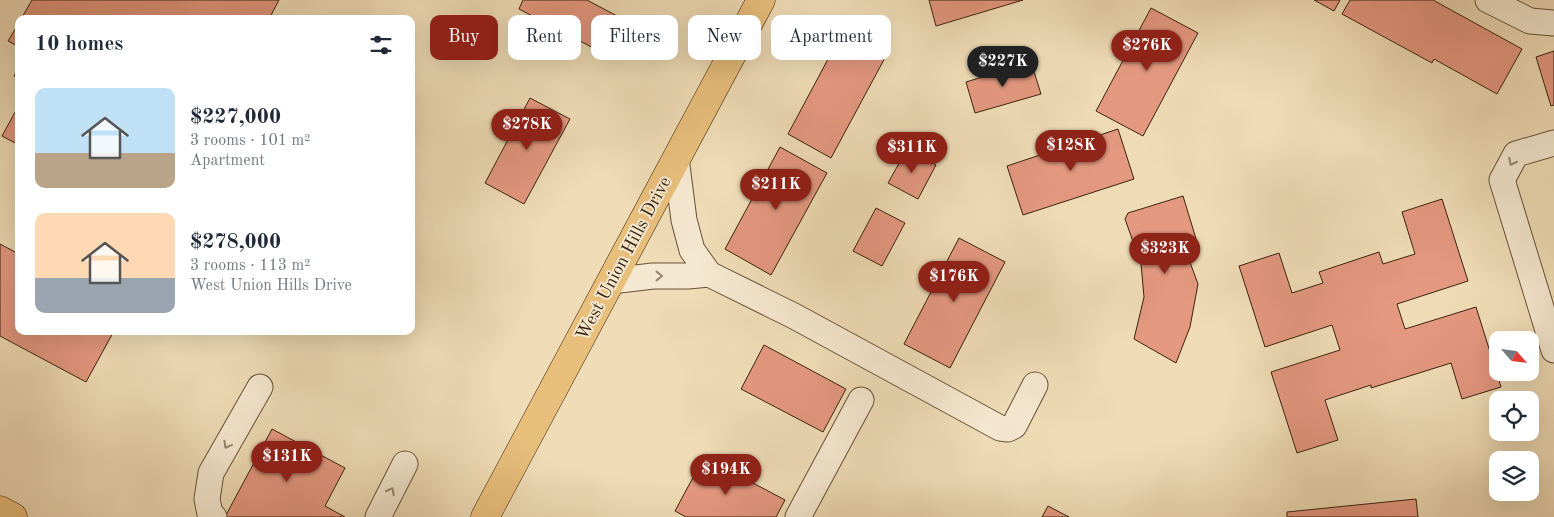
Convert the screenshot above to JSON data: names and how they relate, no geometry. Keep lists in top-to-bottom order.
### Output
{
  "streets": {
    "main road": ["West Union Hills Drive"]
  },
  "north": "bottom right",
  "page": {
    "chip": [
      "Buy",
      "Rent",
      "Filters",
      "New",
      "Apartment"
    ],
    "heading": "10 homes",
    "price": [
      "$276K",
      "$227K",
      "$278K",
      "$128K",
      "$311K",
      "$211K",
      "$323K",
      "$176K",
      "$131K",
      "$194K"
    ],
    "list": [
      {
        "name": "$227,000",
        "note": "3 rooms · 101 m² · Apartment"
      },
      {
        "name": "$278,000",
        "note": "3 rooms · 113 m² · West Union Hills Drive"
      }
    ]
  }
}
